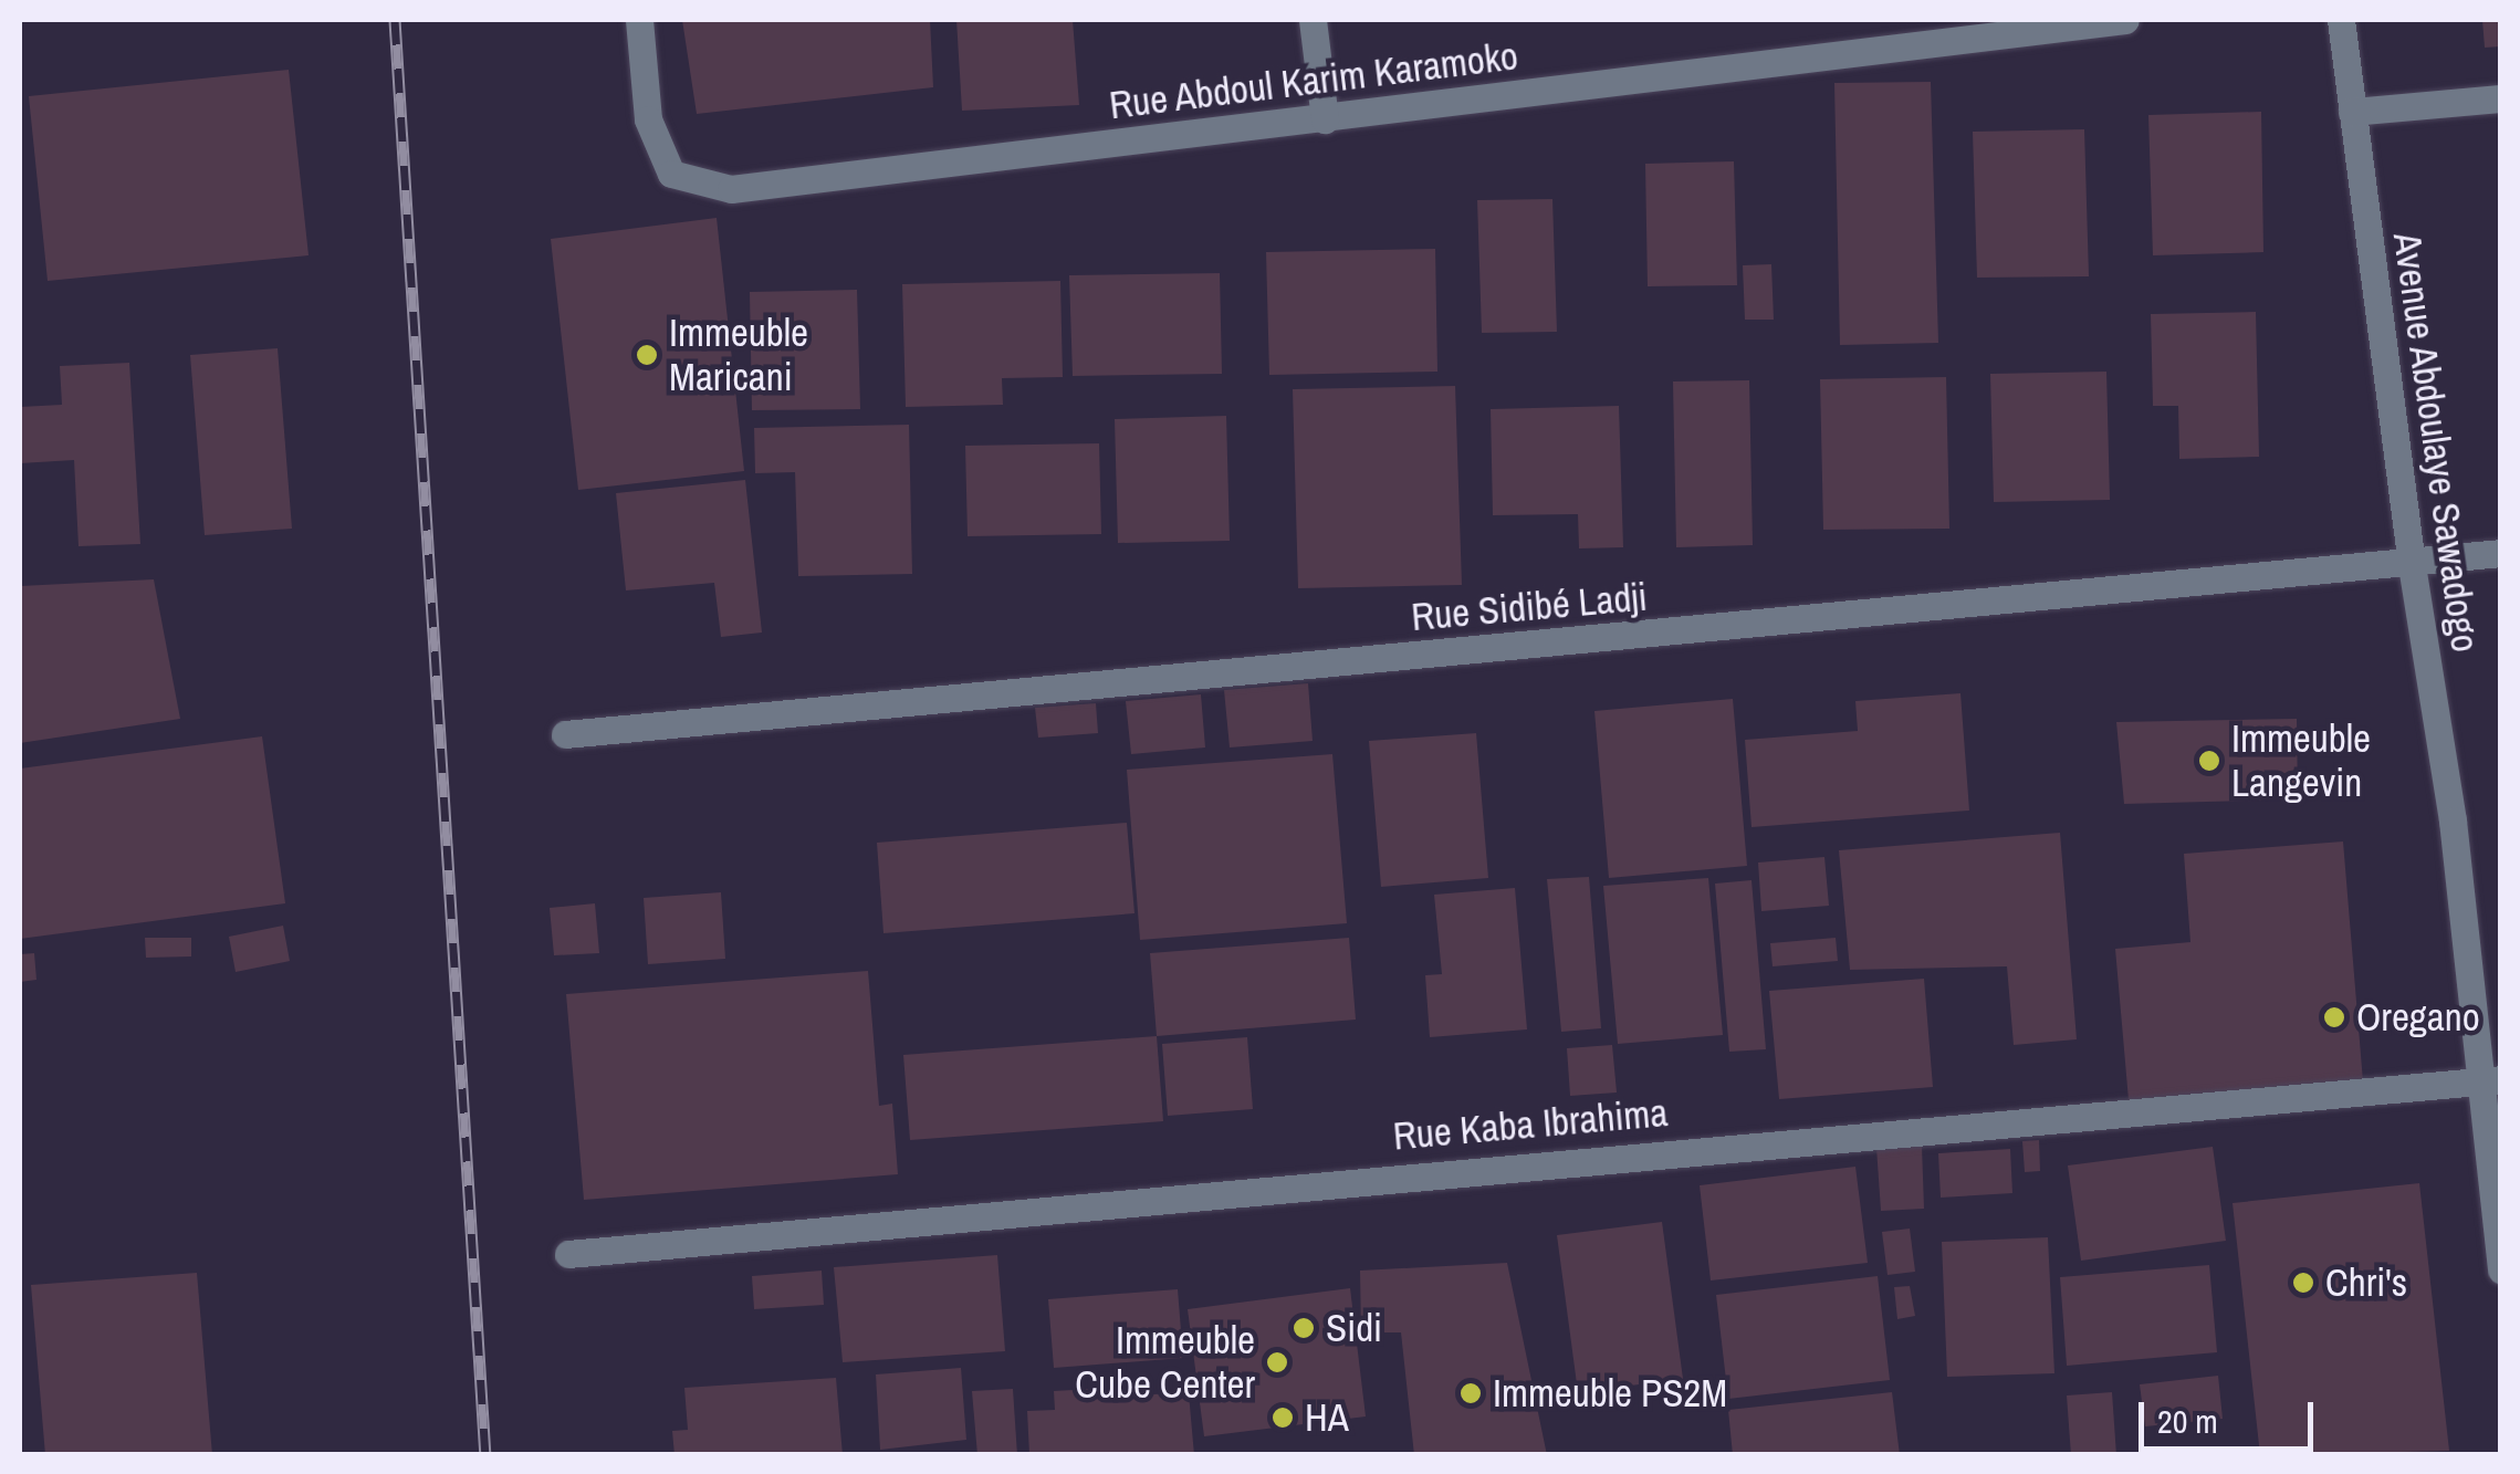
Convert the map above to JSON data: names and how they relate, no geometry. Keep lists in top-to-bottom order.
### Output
{
  "streets": {
    "street": [
      "Rue Abdoul Karim Karamoko",
      "Avenue Abdoulaye Sawadogo",
      "Rue Sidibé Ladji",
      "Rue Kaba Ibrahima"
    ]
  },
  "crossings": [
    ["Avenue Abdoulaye Sawadogo", "Rue Sidibé Ladji"],
    ["Avenue Abdoulaye Sawadogo", "Rue Kaba Ibrahima"]
  ],
  "places": [
    "Immeuble Maricani",
    "Immeuble Langevin",
    "Oregano",
    "Chri's",
    "Sidi",
    "Immeuble Cube Center",
    "Immeuble PS2M",
    "HA"
  ],
  "scale_bar": "20 m"
}
